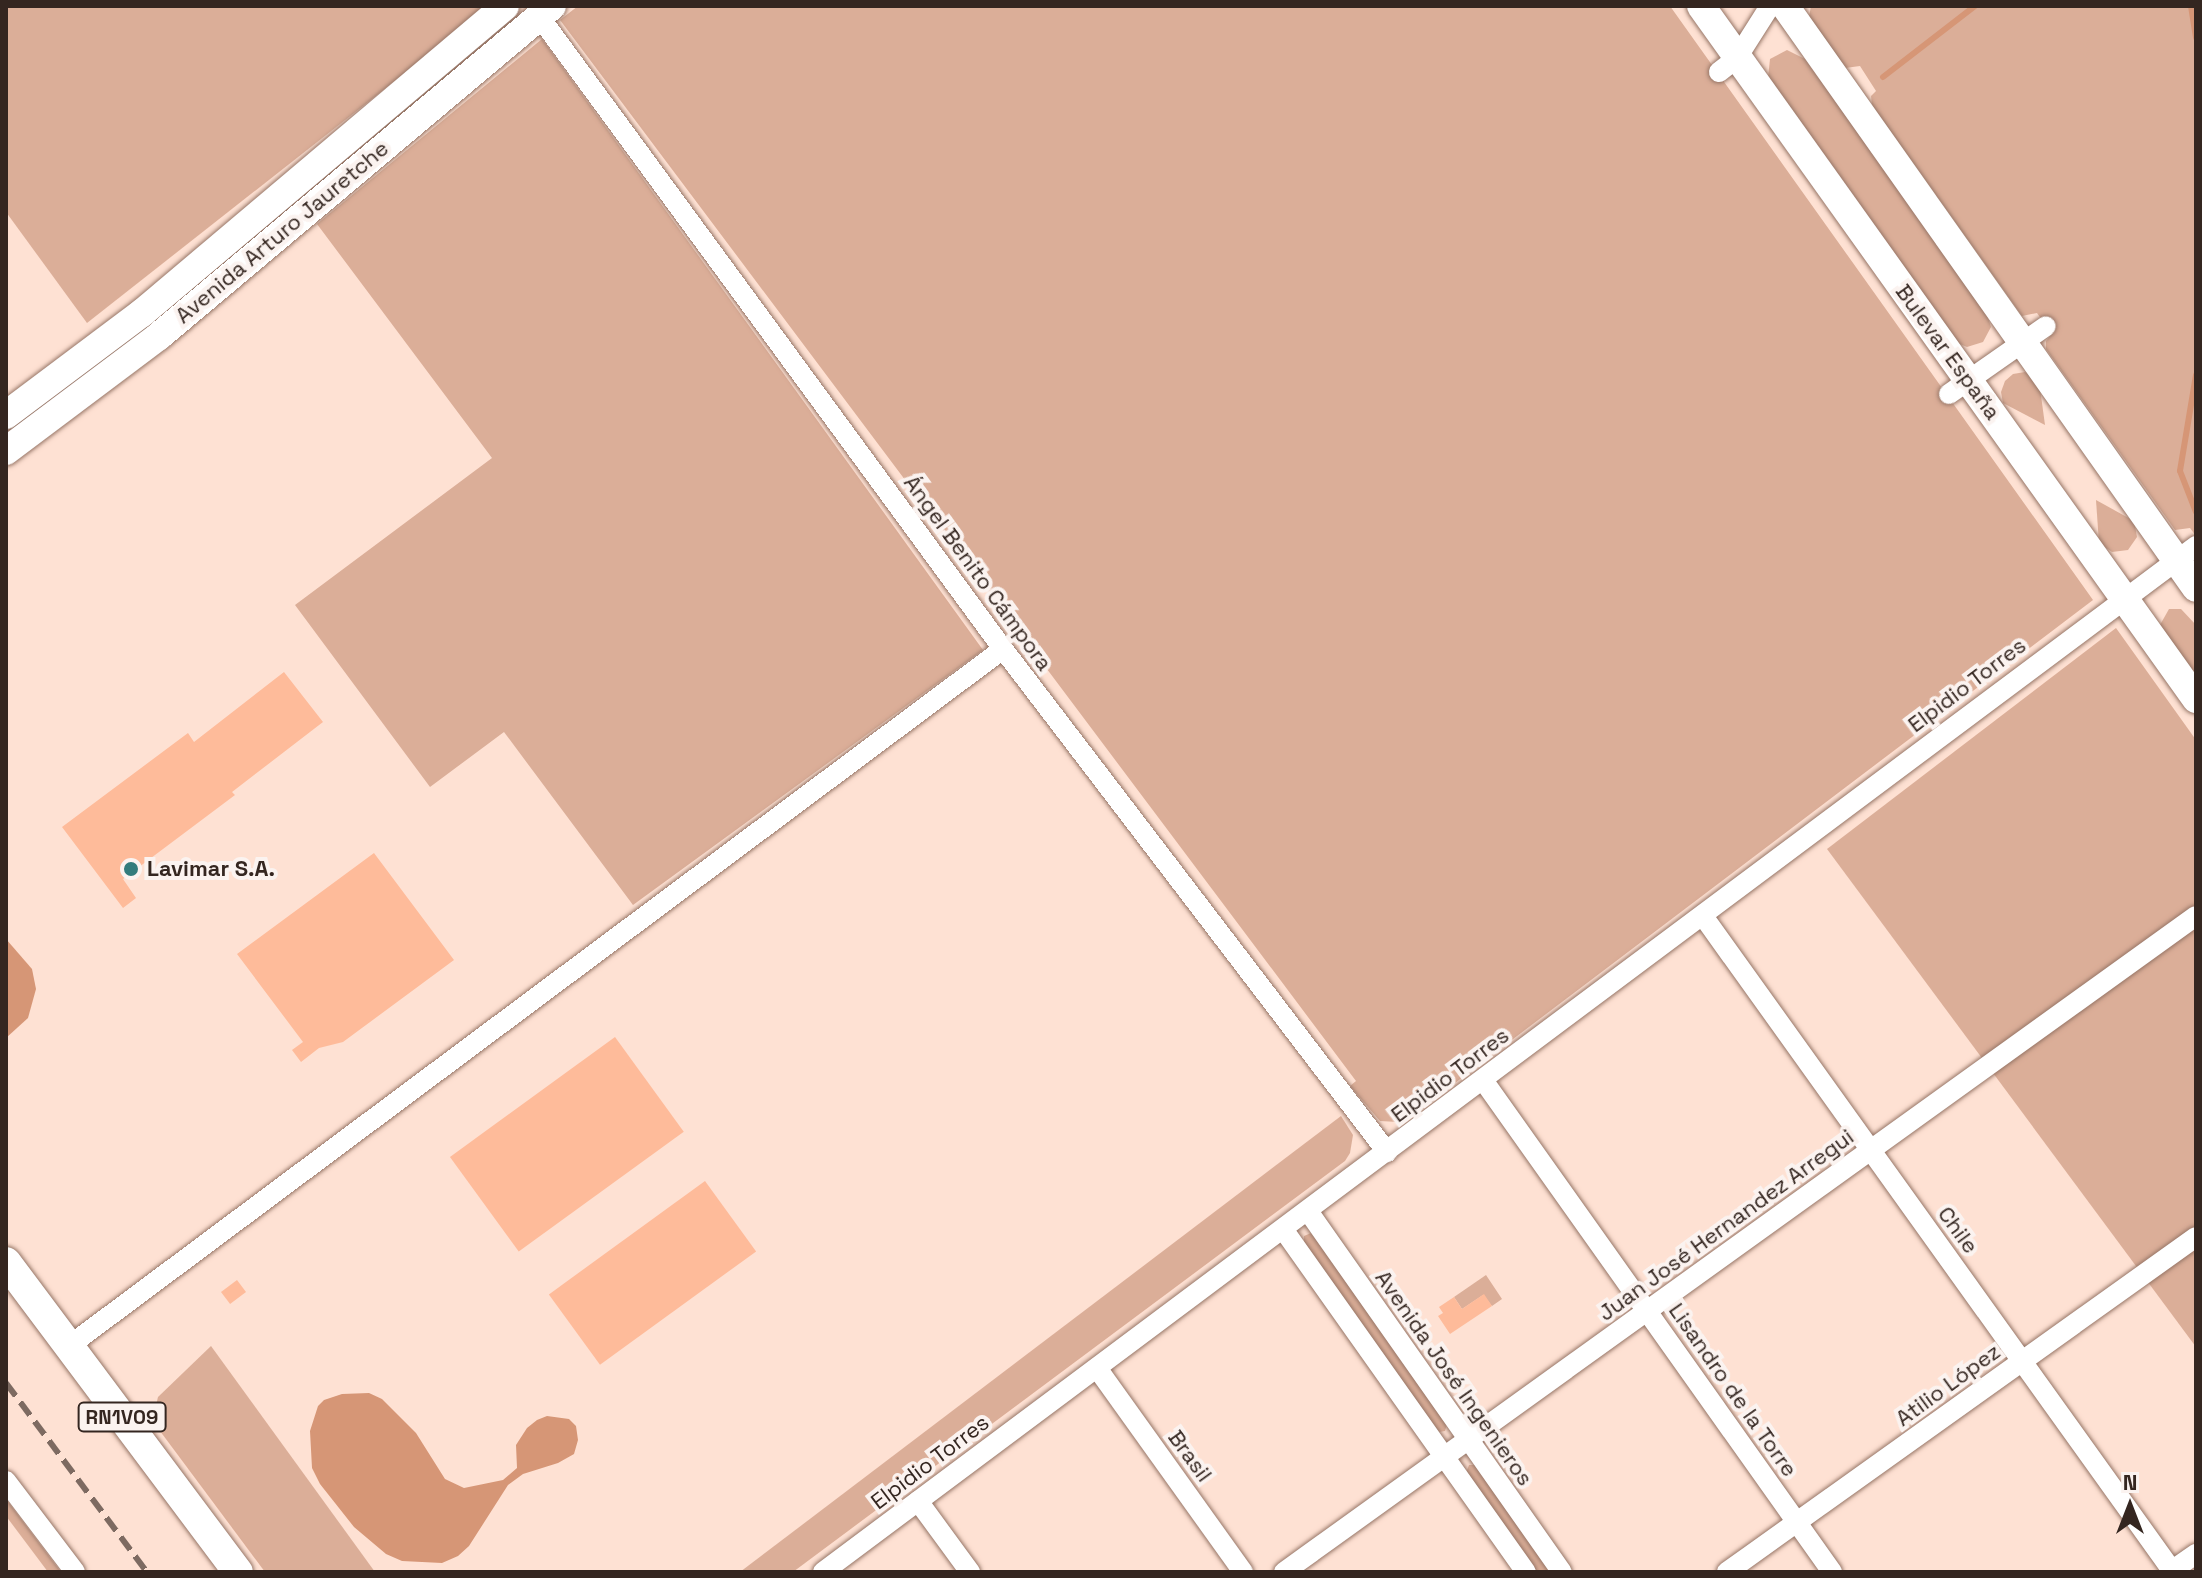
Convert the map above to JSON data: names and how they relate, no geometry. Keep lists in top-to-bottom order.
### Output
{
  "streets": {
    "main road": ["Avenida Arturo Jauretche", "Bulevar España", "RN1V09"],
    "street": [
      "Ángel Benito Cámpora",
      "Elpidio Torres",
      "Juan José Hernandez Arregui",
      "Chile",
      "Avenida José Ingenieros",
      "Atilio López",
      "Lisandro de la Torre",
      "Brasil"
    ]
  },
  "crossings": [
    ["Avenida Arturo Jauretche", "Ángel Benito Cámpora"],
    ["Bulevar España", "Elpidio Torres"],
    ["Ángel Benito Cámpora", "Elpidio Torres"],
    ["Elpidio Torres", "Chile"],
    ["Elpidio Torres", "Avenida José Ingenieros"],
    ["Elpidio Torres", "Lisandro de la Torre"],
    ["Elpidio Torres", "Brasil"],
    ["Juan José Hernandez Arregui", "Chile"],
    ["Juan José Hernandez Arregui", "Avenida José Ingenieros"],
    ["Juan José Hernandez Arregui", "Lisandro de la Torre"],
    ["Chile", "Atilio López"],
    ["Atilio López", "Lisandro de la Torre"]
  ],
  "places": ["Lavimar S.A."],
  "north": "top"
}
